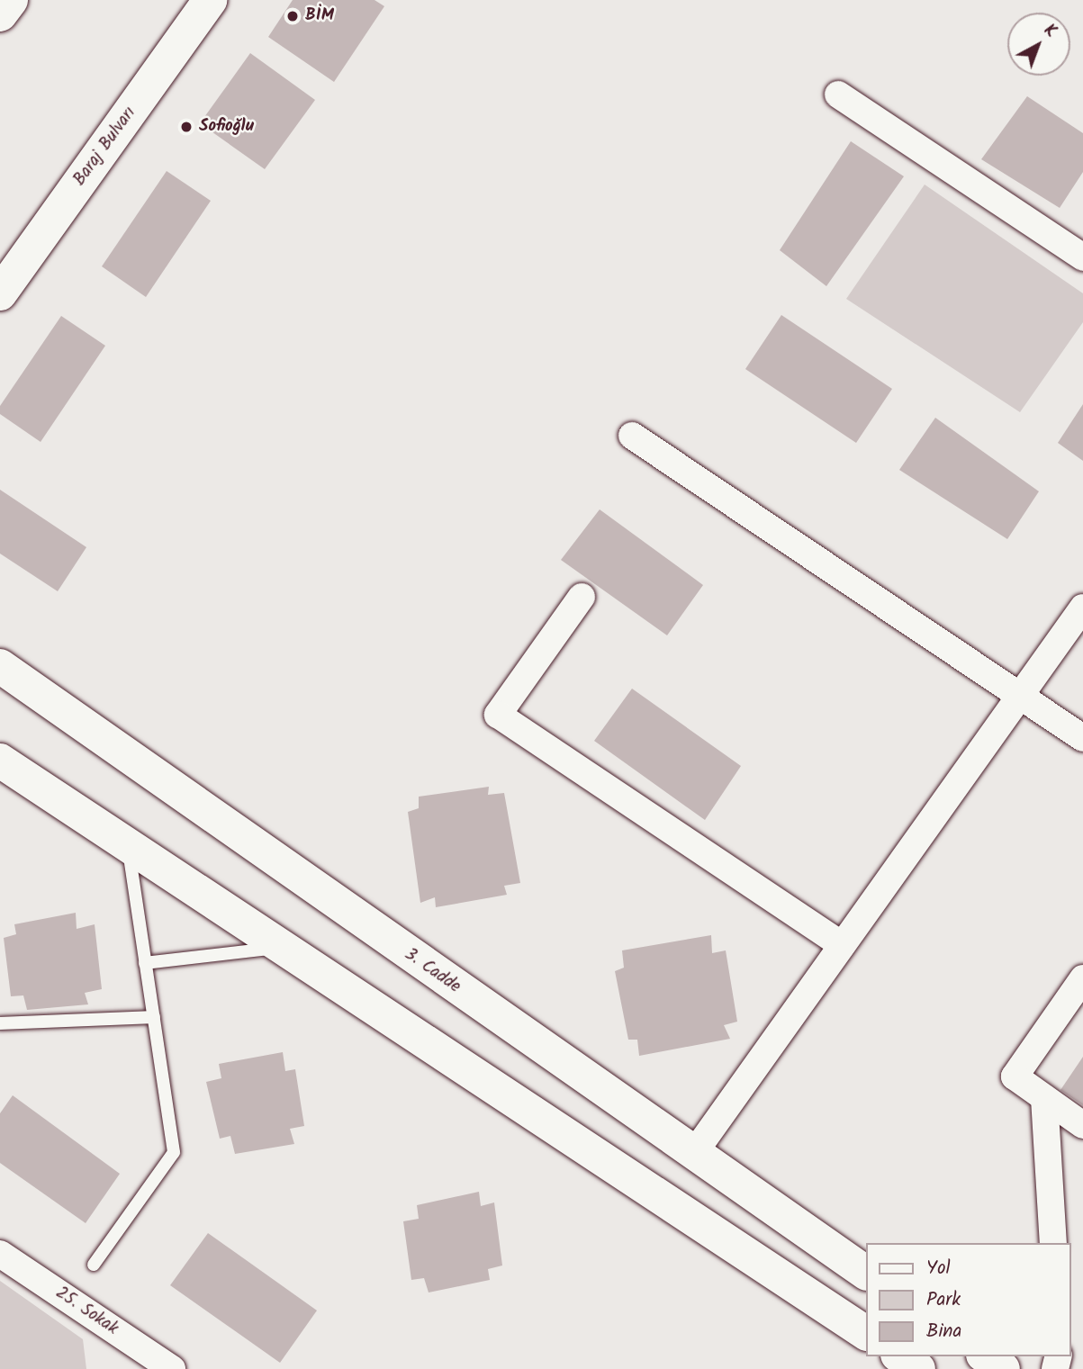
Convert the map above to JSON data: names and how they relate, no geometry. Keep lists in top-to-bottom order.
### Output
{
  "streets": {
    "main road": ["Baraj Bulvarı", "3. Cadde"],
    "street": ["25. Sokak"]
  },
  "places": ["BİM", "Sofioğlu"],
  "legend": ["Yol", "Park", "Bina"],
  "north": "top right"
}
